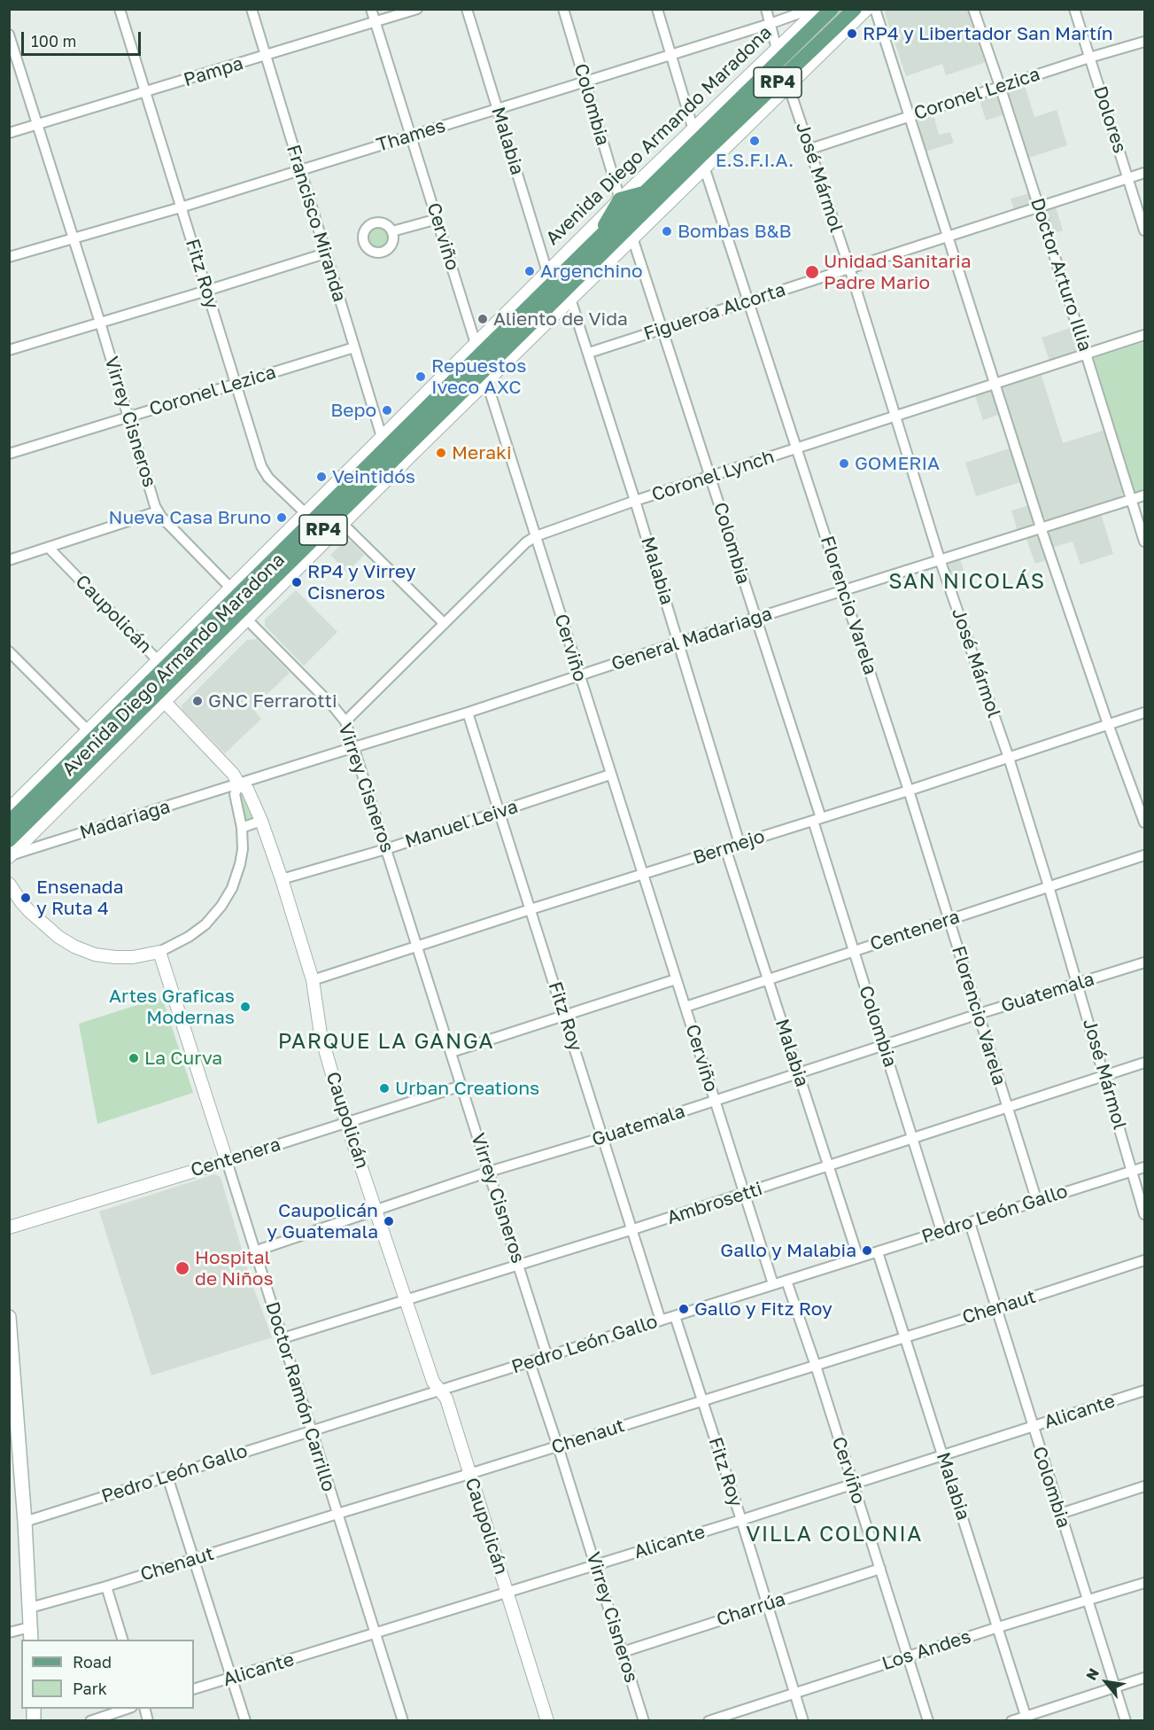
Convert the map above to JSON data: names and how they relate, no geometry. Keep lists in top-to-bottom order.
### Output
{
  "streets": {
    "main road": ["RP4", "Avenida Diego Armando Maradona"],
    "street": [
      "Pampa",
      "Coronel Lezica",
      "Colombia",
      "Dolores",
      "Thames",
      "Malabia",
      "José Mármol",
      "Francisco Miranda",
      "Cerviño",
      "Fitz Roy",
      "Doctor Arturo Illia",
      "Figueroa Alcorta",
      "Virrey Cisneros",
      "Coronel Lynch",
      "Florencio Varela",
      "Caupolicán",
      "General Madariaga",
      "Madariaga",
      "Manuel Leiva",
      "Bermejo",
      "Centenera",
      "Guatemala",
      "Ambrosetti",
      "Pedro León Gallo",
      "Chenaut",
      "Doctor Ramón Carrillo",
      "Alicante",
      "Charrúa",
      "Los Andes"
    ]
  },
  "crossings": [
    ["Pampa", "Francisco Miranda"],
    ["Pampa", "Cerviño"],
    ["Pampa", "Fitz Roy"],
    ["Pampa", "Virrey Cisneros"],
    ["Coronel Lezica", "Dolores"],
    ["Coronel Lezica", "José Mármol"],
    ["Coronel Lezica", "Francisco Miranda"],
    ["Coronel Lezica", "Fitz Roy"],
    ["Coronel Lezica", "Doctor Arturo Illia"],
    ["Coronel Lezica", "Virrey Cisneros"],
    ["Colombia", "Thames"],
    ["Colombia", "Avenida Diego Armando Maradona"],
    ["Colombia", "Figueroa Alcorta"],
    ["Colombia", "Coronel Lynch"],
    ["Colombia", "General Madariaga"],
    ["Colombia", "Bermejo"],
    ["Colombia", "Centenera"],
    ["Colombia", "Guatemala"],
    ["Colombia", "Ambrosetti"],
    ["Colombia", "Pedro León Gallo"],
    ["Colombia", "Chenaut"],
    ["Colombia", "Alicante"],
    ["Colombia", "Los Andes"],
    ["Dolores", "Figueroa Alcorta"],
    ["Thames", "Malabia"],
    ["Thames", "Francisco Miranda"],
    ["Thames", "Cerviño"],
    ["Thames", "Fitz Roy"],
    ["Thames", "Virrey Cisneros"],
    ["Thames", "Florencio Varela"],
    ["Avenida Diego Armando Maradona", "Malabia"],
    ["Avenida Diego Armando Maradona", "José Mármol"],
    ["Avenida Diego Armando Maradona", "Francisco Miranda"],
    ["Avenida Diego Armando Maradona", "Cerviño"],
    ["Avenida Diego Armando Maradona", "Fitz Roy"],
    ["Avenida Diego Armando Maradona", "Virrey Cisneros"],
    ["Avenida Diego Armando Maradona", "Florencio Varela"],
    ["Avenida Diego Armando Maradona", "Caupolicán"],
    ["Avenida Diego Armando Maradona", "Madariaga"],
    ["Malabia", "Figueroa Alcorta"],
    ["Malabia", "Coronel Lynch"],
    ["Malabia", "General Madariaga"],
    ["Malabia", "Bermejo"],
    ["Malabia", "Centenera"],
    ["Malabia", "Guatemala"],
    ["Malabia", "Ambrosetti"],
    ["Malabia", "Pedro León Gallo"],
    ["Malabia", "Chenaut"],
    ["Malabia", "Alicante"],
    ["Malabia", "Los Andes"],
    ["José Mármol", "Figueroa Alcorta"],
    ["José Mármol", "Coronel Lynch"],
    ["José Mármol", "General Madariaga"],
    ["José Mármol", "Bermejo"],
    ["José Mármol", "Centenera"],
    ["José Mármol", "Guatemala"],
    ["José Mármol", "Ambrosetti"],
    ["José Mármol", "Pedro León Gallo"],
    ["Cerviño", "Coronel Lynch"],
    ["Cerviño", "General Madariaga"],
    ["Cerviño", "Manuel Leiva"],
    ["Cerviño", "Bermejo"],
    ["Cerviño", "Centenera"],
    ["Cerviño", "Guatemala"],
    ["Cerviño", "Ambrosetti"],
    ["Cerviño", "Pedro León Gallo"],
    ["Cerviño", "Chenaut"],
    ["Cerviño", "Alicante"],
    ["Cerviño", "Charrúa"],
    ["Cerviño", "Los Andes"],
    ["Fitz Roy", "General Madariaga"],
    ["Fitz Roy", "Manuel Leiva"],
    ["Fitz Roy", "Bermejo"],
    ["Fitz Roy", "Guatemala"],
    ["Fitz Roy", "Ambrosetti"],
    ["Fitz Roy", "Pedro León Gallo"],
    ["Fitz Roy", "Chenaut"],
    ["Fitz Roy", "Alicante"],
    ["Fitz Roy", "Charrúa"],
    ["Fitz Roy", "Los Andes"],
    ["Doctor Arturo Illia", "Figueroa Alcorta"],
    ["Doctor Arturo Illia", "Coronel Lynch"],
    ["Doctor Arturo Illia", "General Madariaga"],
    ["Figueroa Alcorta", "Florencio Varela"],
    ["Virrey Cisneros", "Coronel Lynch"],
    ["Virrey Cisneros", "General Madariaga"],
    ["Virrey Cisneros", "Manuel Leiva"],
    ["Virrey Cisneros", "Bermejo"],
    ["Virrey Cisneros", "Centenera"],
    ["Virrey Cisneros", "Guatemala"],
    ["Virrey Cisneros", "Ambrosetti"],
    ["Virrey Cisneros", "Pedro León Gallo"],
    ["Virrey Cisneros", "Chenaut"],
    ["Virrey Cisneros", "Alicante"],
    ["Virrey Cisneros", "Charrúa"],
    ["Coronel Lynch", "Florencio Varela"],
    ["Florencio Varela", "General Madariaga"],
    ["Florencio Varela", "Bermejo"],
    ["Florencio Varela", "Centenera"],
    ["Florencio Varela", "Guatemala"],
    ["Florencio Varela", "Ambrosetti"],
    ["Florencio Varela", "Pedro León Gallo"],
    ["Caupolicán", "General Madariaga"],
    ["Caupolicán", "Madariaga"],
    ["Caupolicán", "Manuel Leiva"],
    ["Caupolicán", "Bermejo"],
    ["Caupolicán", "Centenera"],
    ["Caupolicán", "Guatemala"],
    ["Caupolicán", "Ambrosetti"],
    ["Caupolicán", "Pedro León Gallo"],
    ["Caupolicán", "Chenaut"],
    ["Caupolicán", "Alicante"],
    ["General Madariaga", "Madariaga"],
    ["Centenera", "Doctor Ramón Carrillo"],
    ["Guatemala", "Doctor Ramón Carrillo"],
    ["Ambrosetti", "Doctor Ramón Carrillo"],
    ["Pedro León Gallo", "Doctor Ramón Carrillo"],
    ["Chenaut", "Doctor Ramón Carrillo"],
    ["Doctor Ramón Carrillo", "Alicante"]
  ],
  "districts": ["SAN NICOLÁS", "PARQUE LA GANGA", "VILLA COLONIA"],
  "places": [
    "RP4 y Libertador San Martín",
    "E.S.F.I.A.",
    "Bombas B&B",
    "Argenchino",
    "Unidad Sanitaria Padre Mario",
    "Aliento de Vida",
    "Repuestos Iveco AXC",
    "Bepo",
    "Meraki",
    "GOMERIA",
    "Veintidós",
    "Nueva Casa Bruno",
    "RP4 y Virrey Cisneros",
    "GNC Ferrarotti",
    "Ensenada y Ruta 4",
    "Artes Graficas Modernas",
    "La Curva",
    "Urban Creations",
    "Caupolicán y Guatemala",
    "Gallo y Malabia",
    "Hospital de Niños",
    "Gallo y Fitz Roy"
  ],
  "legend": ["Road", "Park"],
  "scale_bar": "100 m",
  "north": "top left"
}
